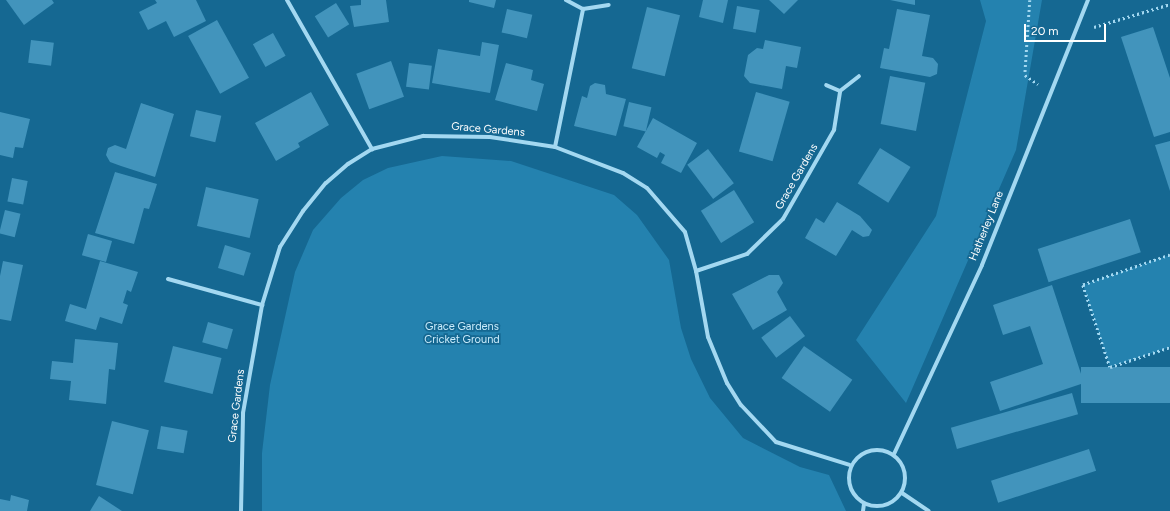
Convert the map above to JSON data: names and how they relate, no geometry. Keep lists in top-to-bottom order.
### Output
{
  "streets": {
    "street": ["Grace Gardens", "Hatherley Lane"]
  },
  "crossings": [
    ["Grace Gardens", "Hatherley Lane"]
  ],
  "parks": ["Grace Gardens Cricket Ground"],
  "scale_bar": "20 m"
}
